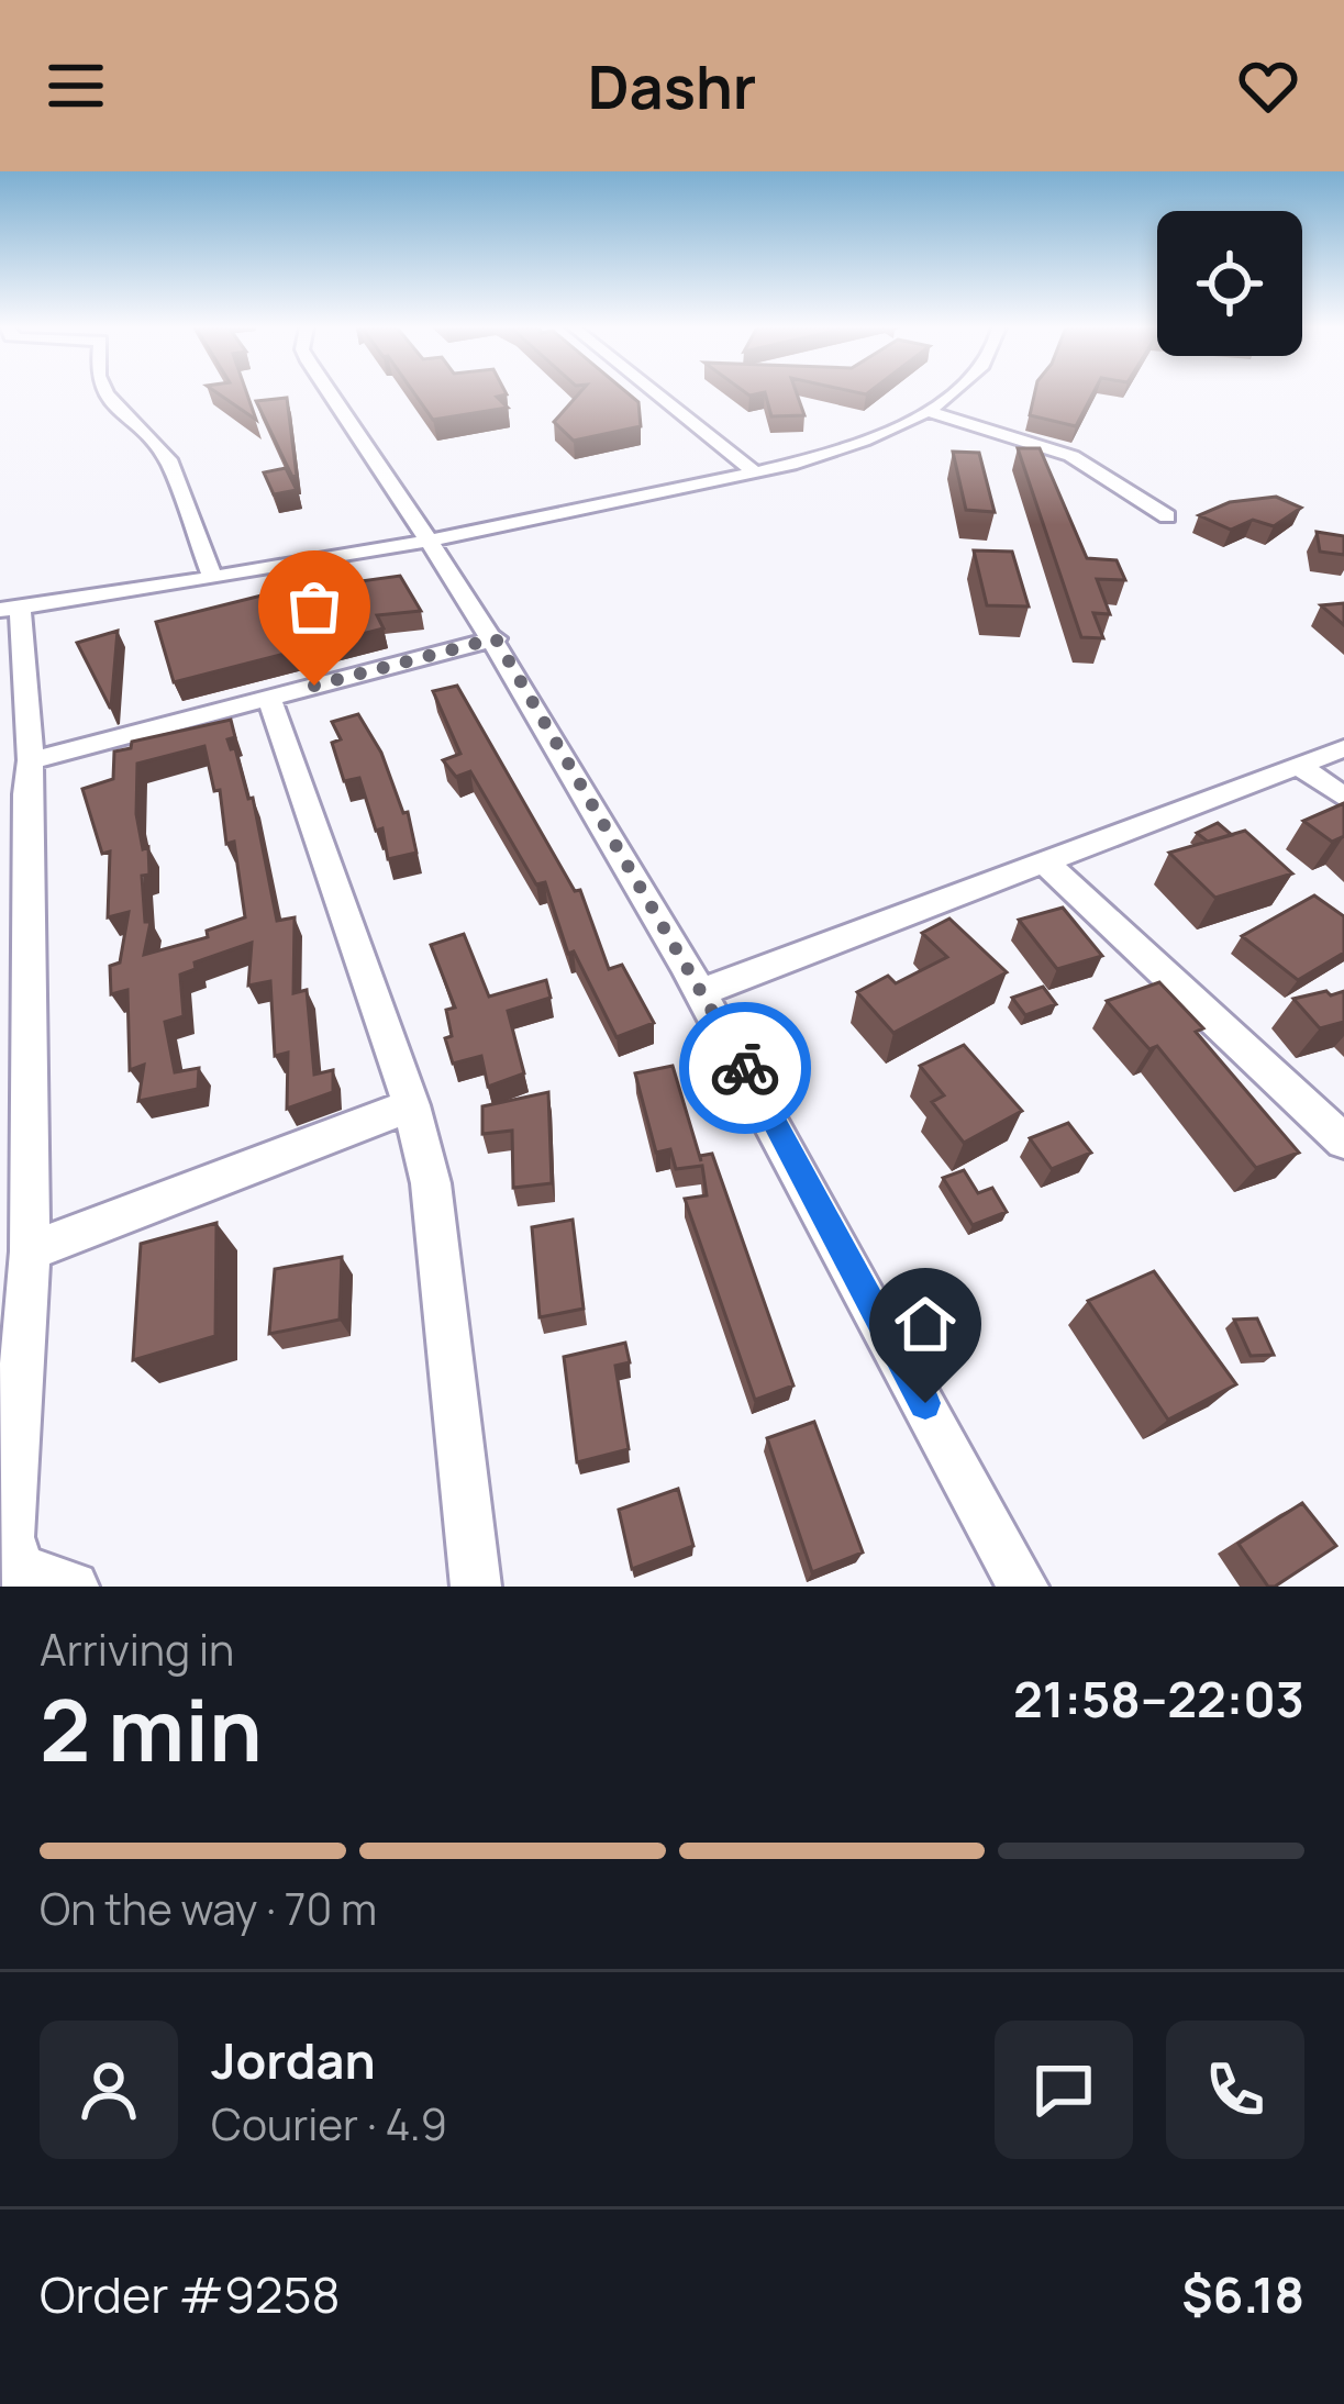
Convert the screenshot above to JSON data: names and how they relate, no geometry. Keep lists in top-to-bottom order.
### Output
{
  "page": {
    "header": "Dashr",
    "heading": ["2 min", "Arriving in", "21:58–22:03"],
    "panel": [
      "Jordan",
      "Courier · 4.9",
      "Order #9258",
      "$6.18"
    ],
    "bar": "On the way · 70 m"
  }
}
